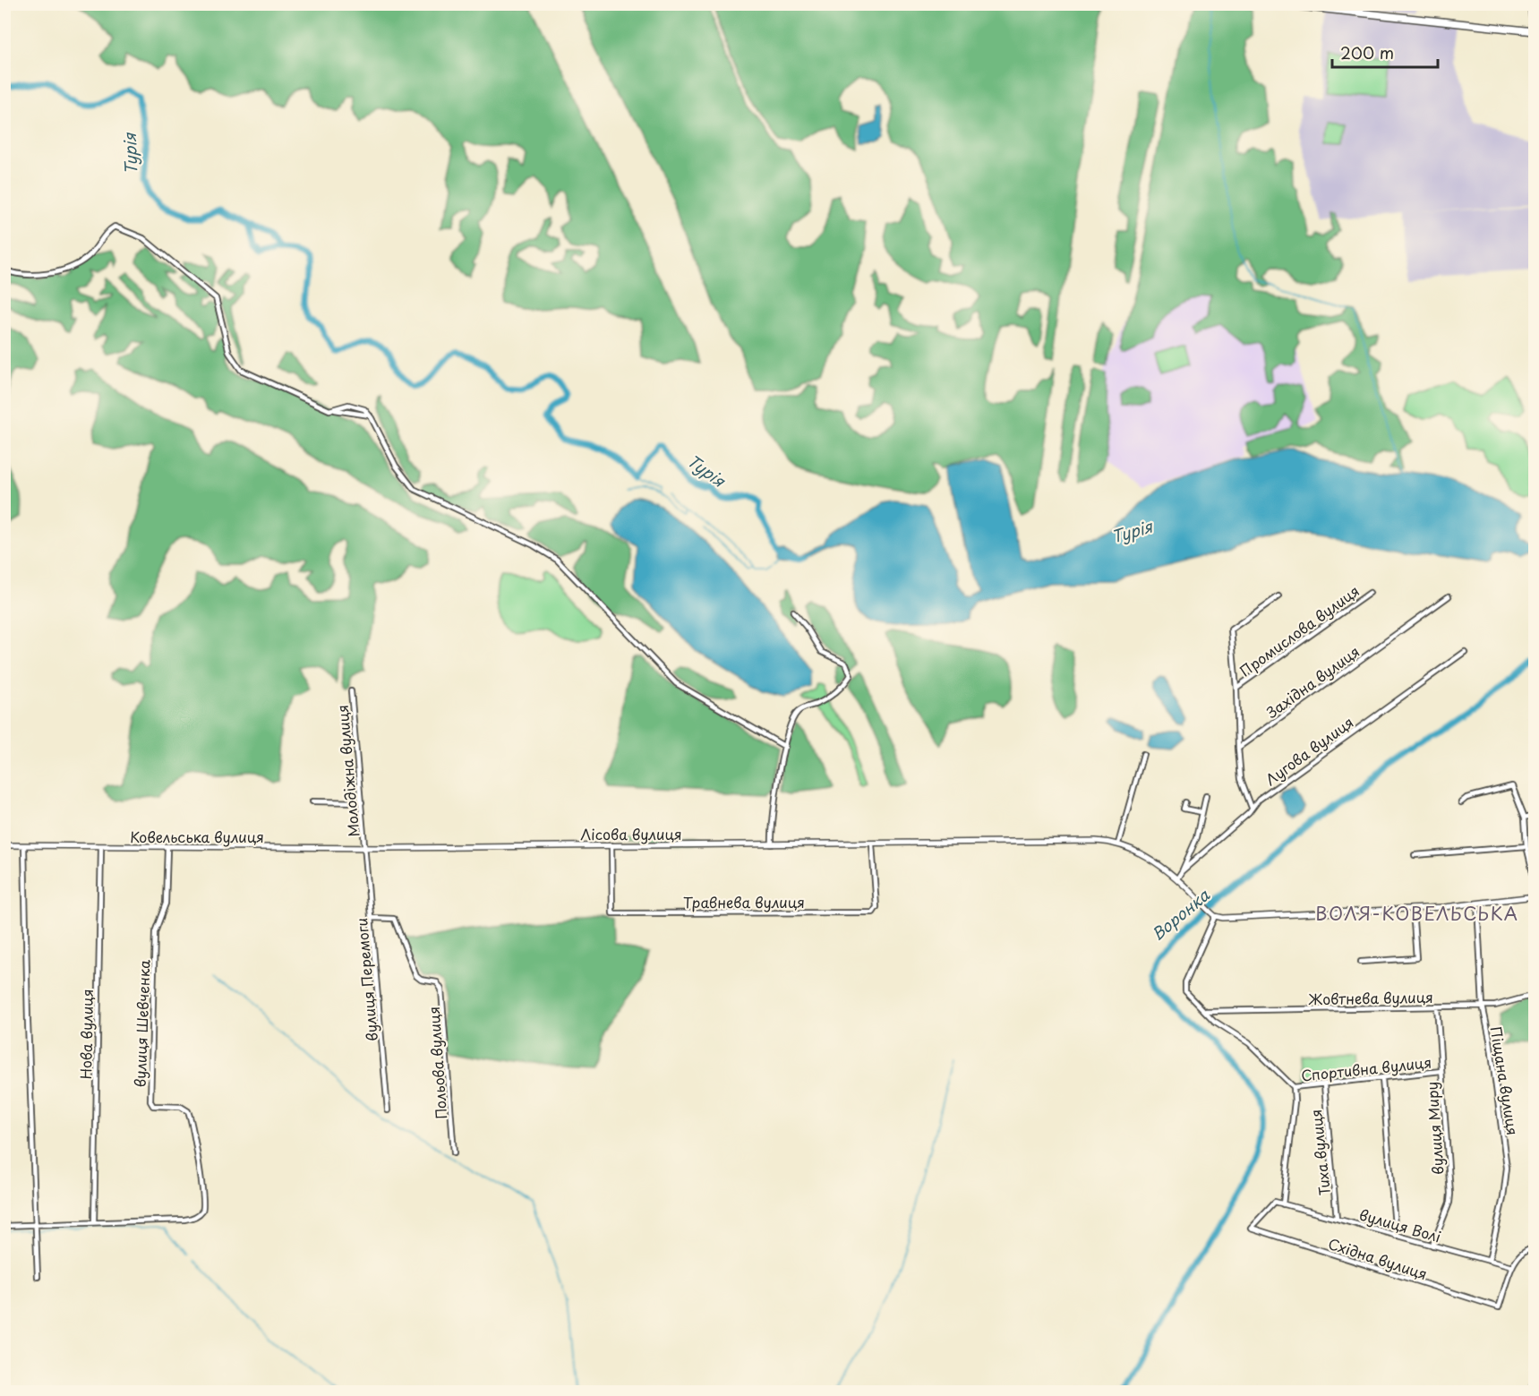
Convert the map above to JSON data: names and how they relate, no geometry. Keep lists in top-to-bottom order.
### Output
{
  "streets": {
    "street": [
      "Промислова вулиця",
      "Західна вулиця",
      "Лугова вулиця",
      "Молодіжна вулиця",
      "Лісова вулиця",
      "Ковельська вулиця",
      "Травнева вулиця",
      "вулиця Перемоги",
      "Жовтнева вулиця",
      "вулиця Шевченка",
      "Нова вулиця",
      "Польова вулиця",
      "Спортивна вулиця",
      "Піщана вулиця",
      "вулиця Миру",
      "Тиха вулиця",
      "вулиця Волі",
      "Східна вулиця"
    ]
  },
  "crossings": [
    ["Промислова вулиця", "Західна вулиця"],
    ["Молодіжна вулиця", "Ковельська вулиця"],
    ["Молодіжна вулиця", "вулиця Перемоги"],
    ["Лісова вулиця", "Ковельська вулиця"],
    ["Лісова вулиця", "Травнева вулиця"],
    ["Ковельська вулиця", "вулиця Перемоги"],
    ["Ковельська вулиця", "вулиця Шевченка"],
    ["Ковельська вулиця", "Нова вулиця"],
    ["вулиця Перемоги", "Польова вулиця"],
    ["Жовтнева вулиця", "Піщана вулиця"],
    ["Жовтнева вулиця", "вулиця Миру"],
    ["вулиця Шевченка", "Нова вулиця"],
    ["Спортивна вулиця", "вулиця Миру"],
    ["Спортивна вулиця", "Тиха вулиця"],
    ["Піщана вулиця", "вулиця Волі"],
    ["вулиця Миру", "вулиця Волі"],
    ["Тиха вулиця", "вулиця Волі"],
    ["вулиця Волі", "Східна вулиця"]
  ],
  "districts": ["ВОЛЯ-КОВЕЛЬСЬКА"],
  "water": ["Турія", "Воронка"],
  "scale_bar": "200 m"
}
